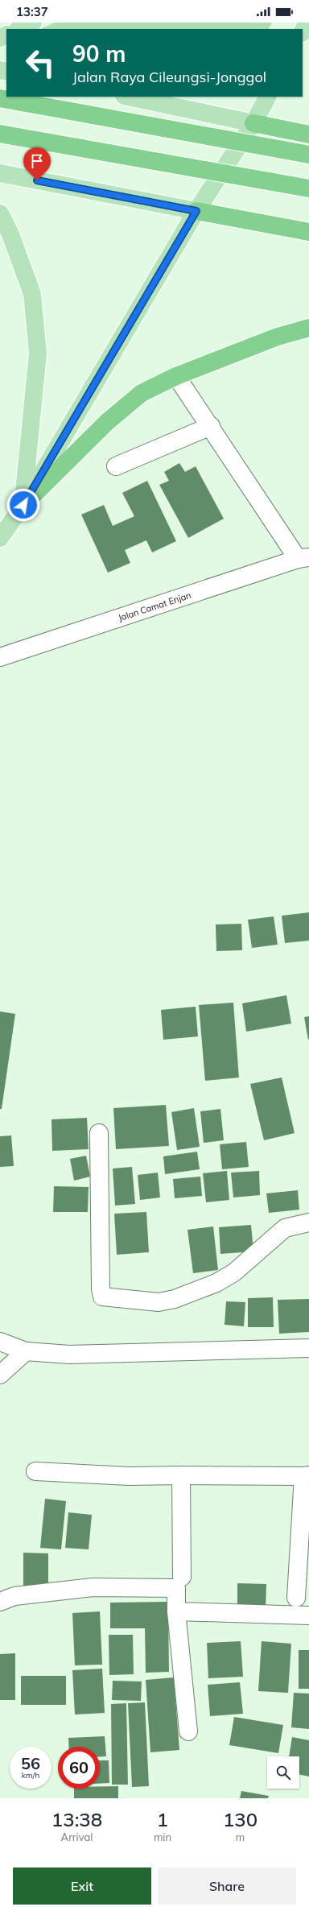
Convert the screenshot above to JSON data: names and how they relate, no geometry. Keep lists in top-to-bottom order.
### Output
{
  "streets": {
    "street": ["Jalan Camat Enjan"]
  },
  "page": {
    "status": "13:37",
    "turn": ["90 m", "Jalan Raya Cileungsi-Jonggol"],
    "speed": "56 km/h",
    "limit": "60",
    "eta": [
      "13:38",
      "Arrival",
      "1",
      "min",
      "130",
      "m"
    ],
    "buttons": ["Exit", "Share"]
  }
}
